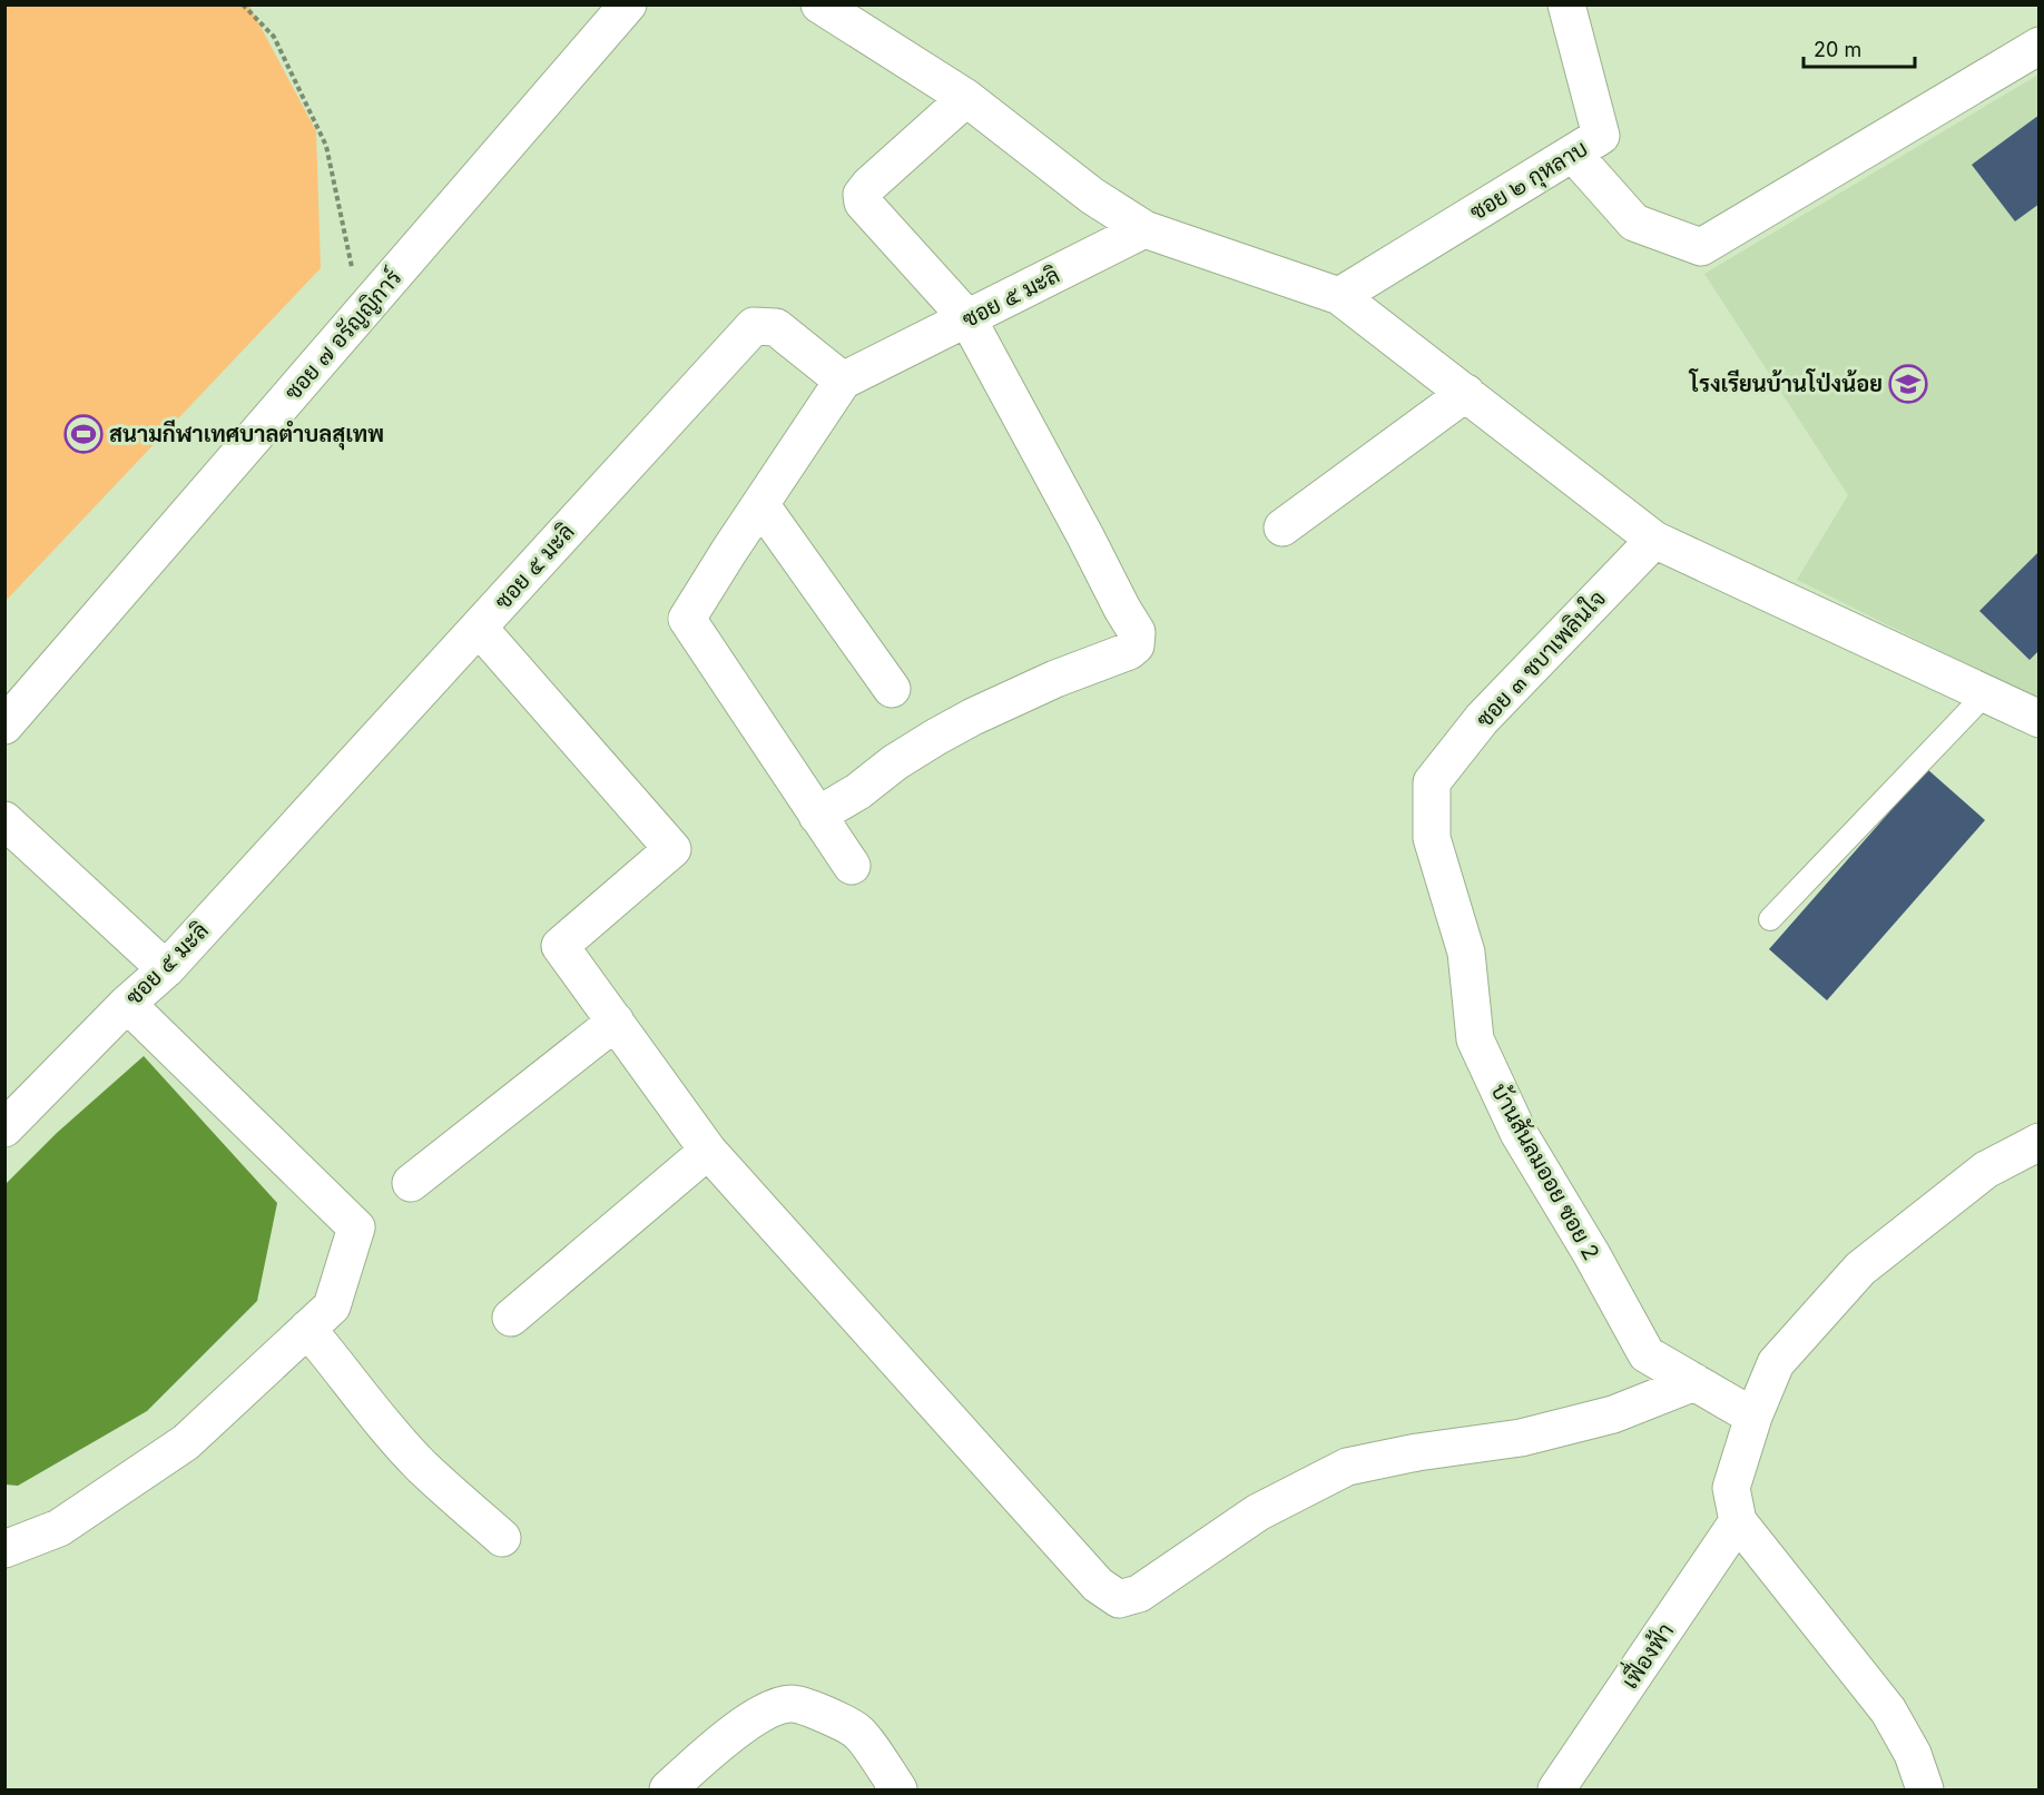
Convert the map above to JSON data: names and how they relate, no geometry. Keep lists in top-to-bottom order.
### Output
{
  "streets": {
    "street": [
      "ซอย ๒ กุหลาบ",
      "ซอย ๕ มะลิ",
      "ซอย ๗ อรัญญิการ์",
      "ซอย ๓ ชบาเพลินใจ",
      "บ้านสันลมออย ซอย 2",
      "เฟื่องฟ้า"
    ]
  },
  "crossings": [
    ["ซอย ๓ ชบาเพลินใจ", "บ้านสันลมออย ซอย 2"]
  ],
  "places": {
    "school or university": ["โรงเรียนบ้านโป่งน้อย"],
    "sports": ["สนามกีฬาเทศบาลตำบลสุเทพ"]
  },
  "scale_bar": "20 m"
}
